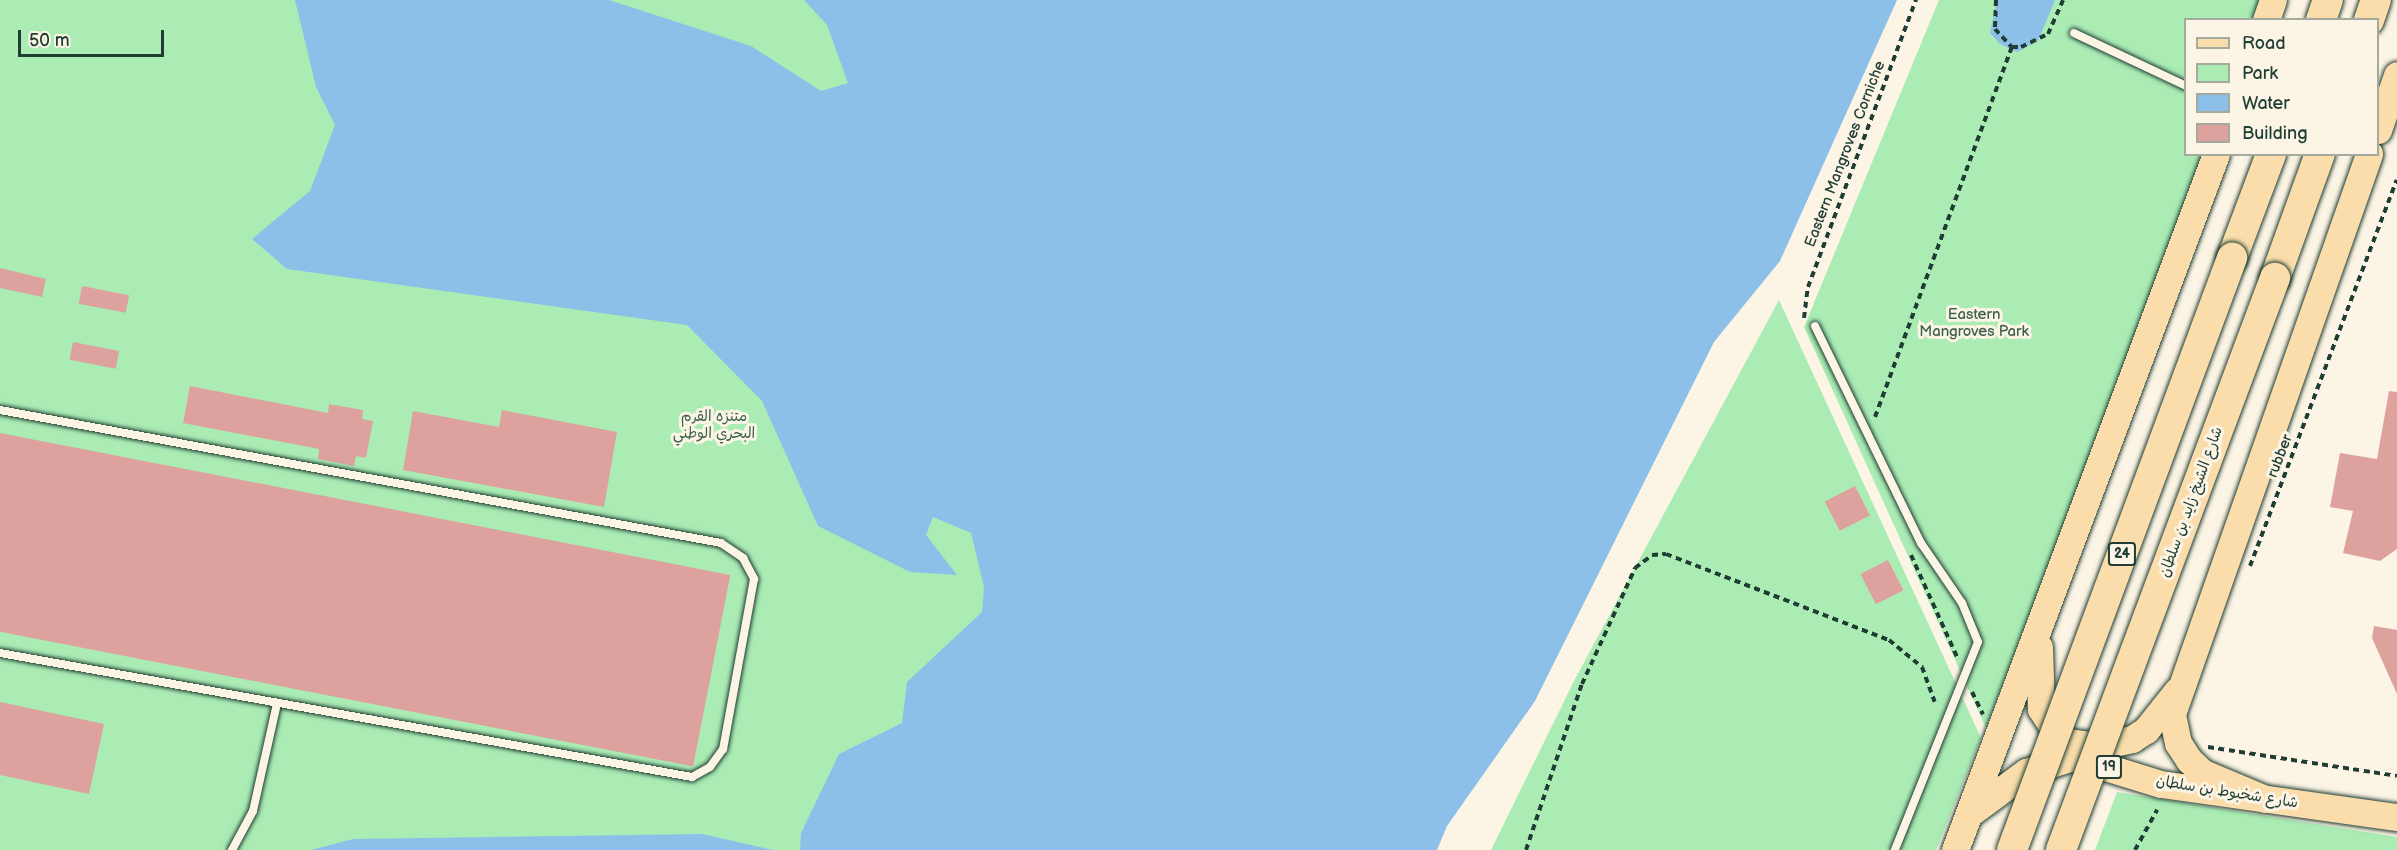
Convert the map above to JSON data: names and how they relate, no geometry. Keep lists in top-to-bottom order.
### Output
{
  "streets": {
    "highway": ["شارع الشيخ زايد بن سلطان", "24"],
    "main road": ["19", "شارع شخبوط بن سلطان"],
    "path": ["Eastern Mangroves Corniche", "rubber"]
  },
  "parks": ["Eastern Mangroves Park", "متنزه القرم البحري الوطني"],
  "legend": [
    "Road",
    "Park",
    "Water",
    "Building"
  ],
  "scale_bar": "50 m"
}
